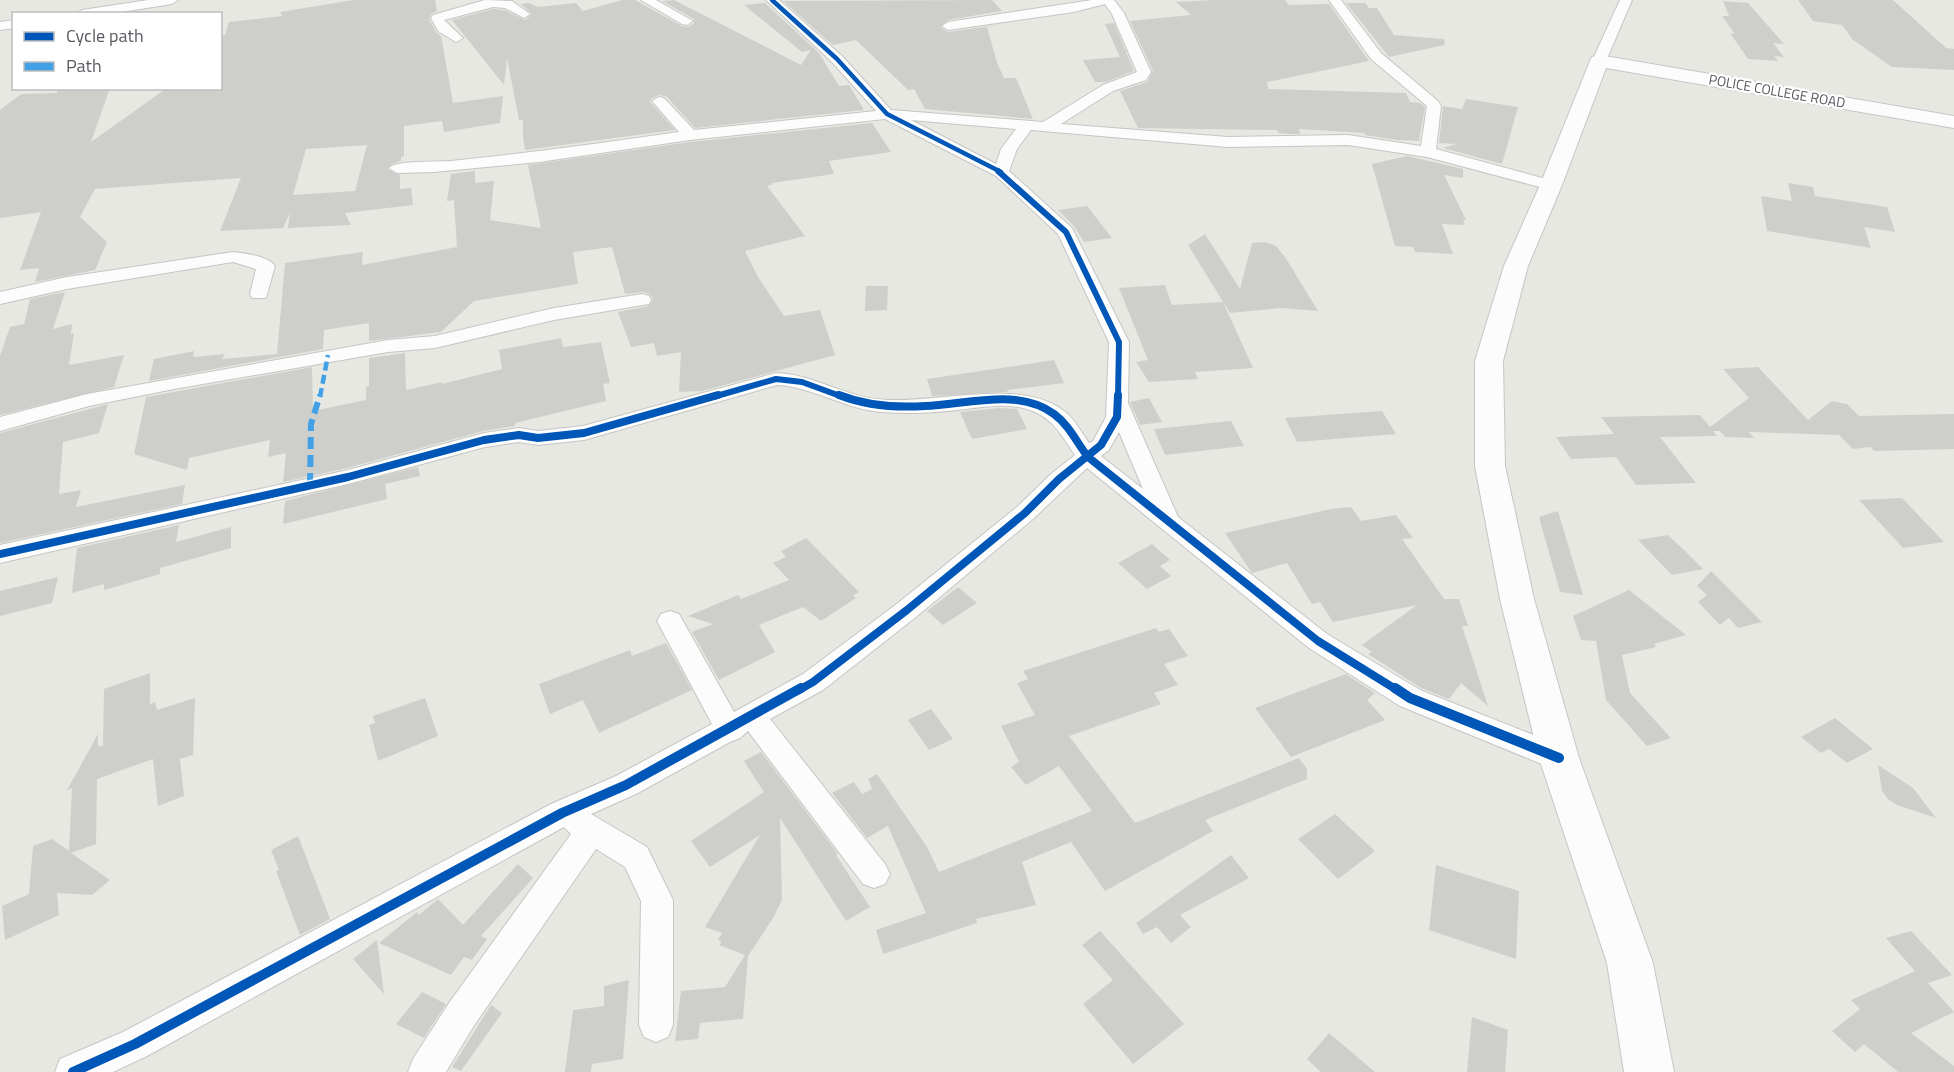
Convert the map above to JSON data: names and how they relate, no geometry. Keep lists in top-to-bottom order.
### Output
{
  "streets": {
    "street": ["POLICE COLLEGE ROAD"]
  },
  "legend": ["Cycle path", "Path"]
}
